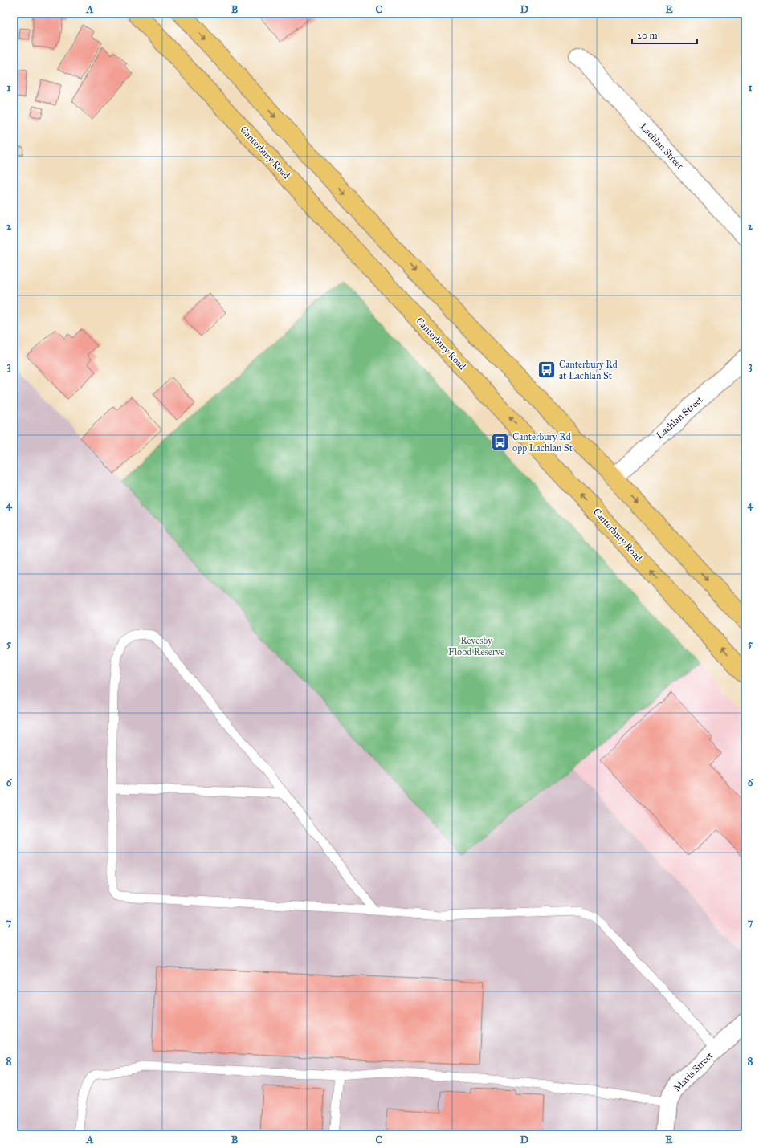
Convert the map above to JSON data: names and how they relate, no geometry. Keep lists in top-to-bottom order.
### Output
{
  "streets": {
    "highway": ["Canterbury Road"],
    "street": ["Lachlan Street", "Mavis Street"]
  },
  "parks": ["Revesby Flood Reserve"],
  "places": {
    "bus stop": ["Canterbury Rd at Lachlan St", "Canterbury Rd opp Lachlan St"]
  },
  "scale_bar": "20 m",
  "grid": {
    "columns": [
      "A",
      "B",
      "C",
      "D",
      "E"
    ],
    "rows": [
      "1",
      "2",
      "3",
      "4",
      "5",
      "6",
      "7",
      "8"
    ]
  }
}
